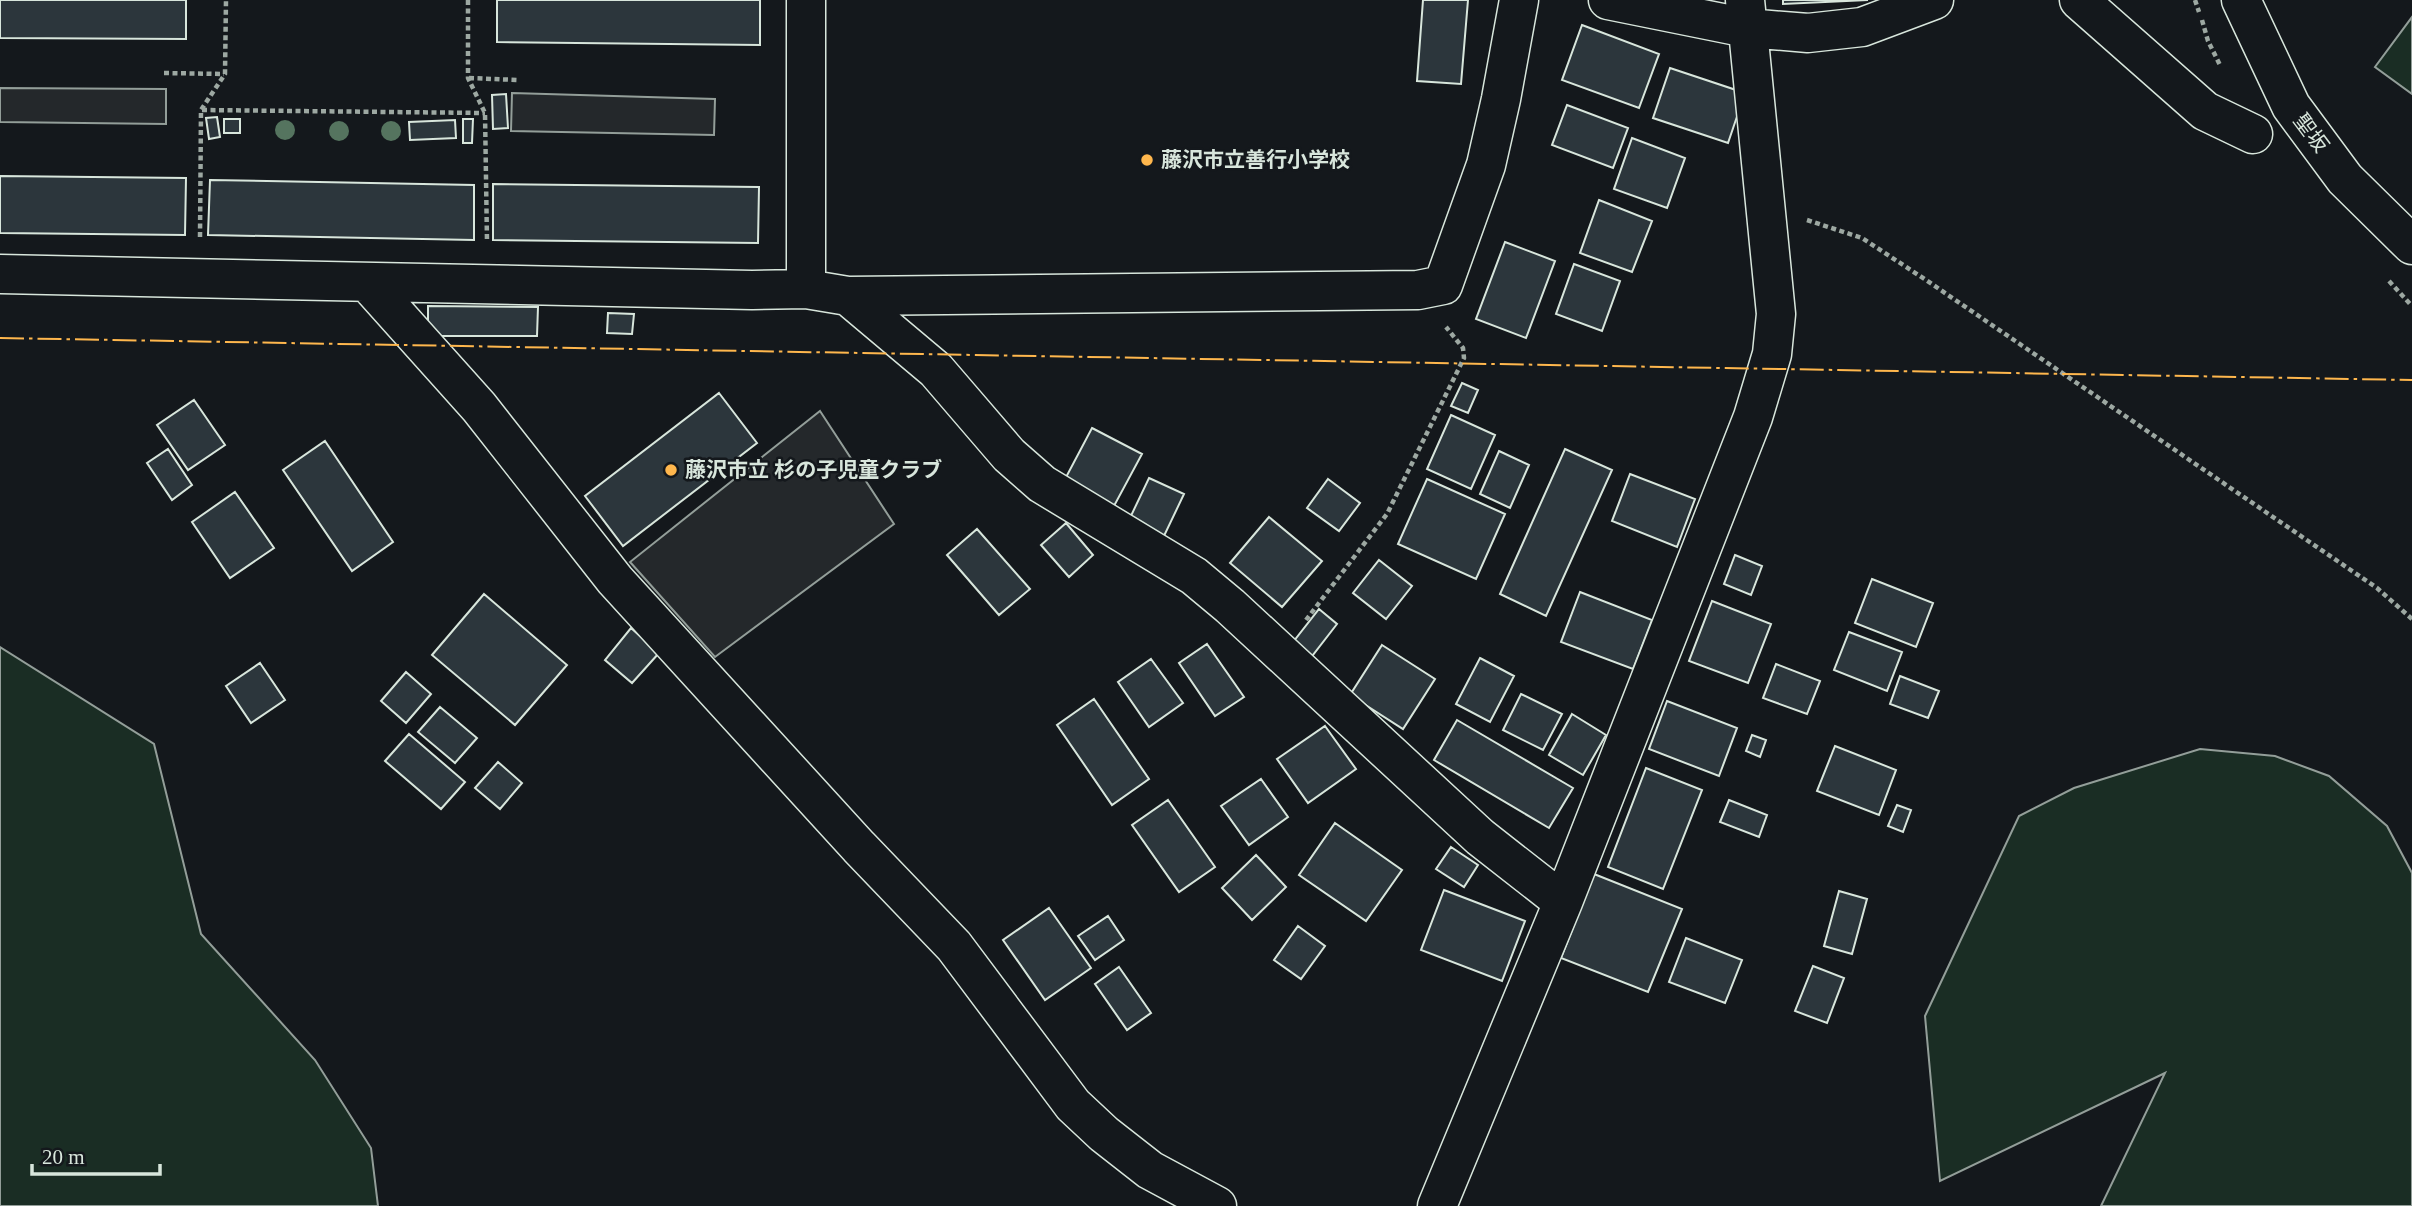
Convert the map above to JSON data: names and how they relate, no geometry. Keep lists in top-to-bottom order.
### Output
{
  "streets": {
    "street": ["聖坂"]
  },
  "places": ["藤沢市立善行小学校", "藤沢市立 杉の子児童クラブ"],
  "scale_bar": "20 m"
}
